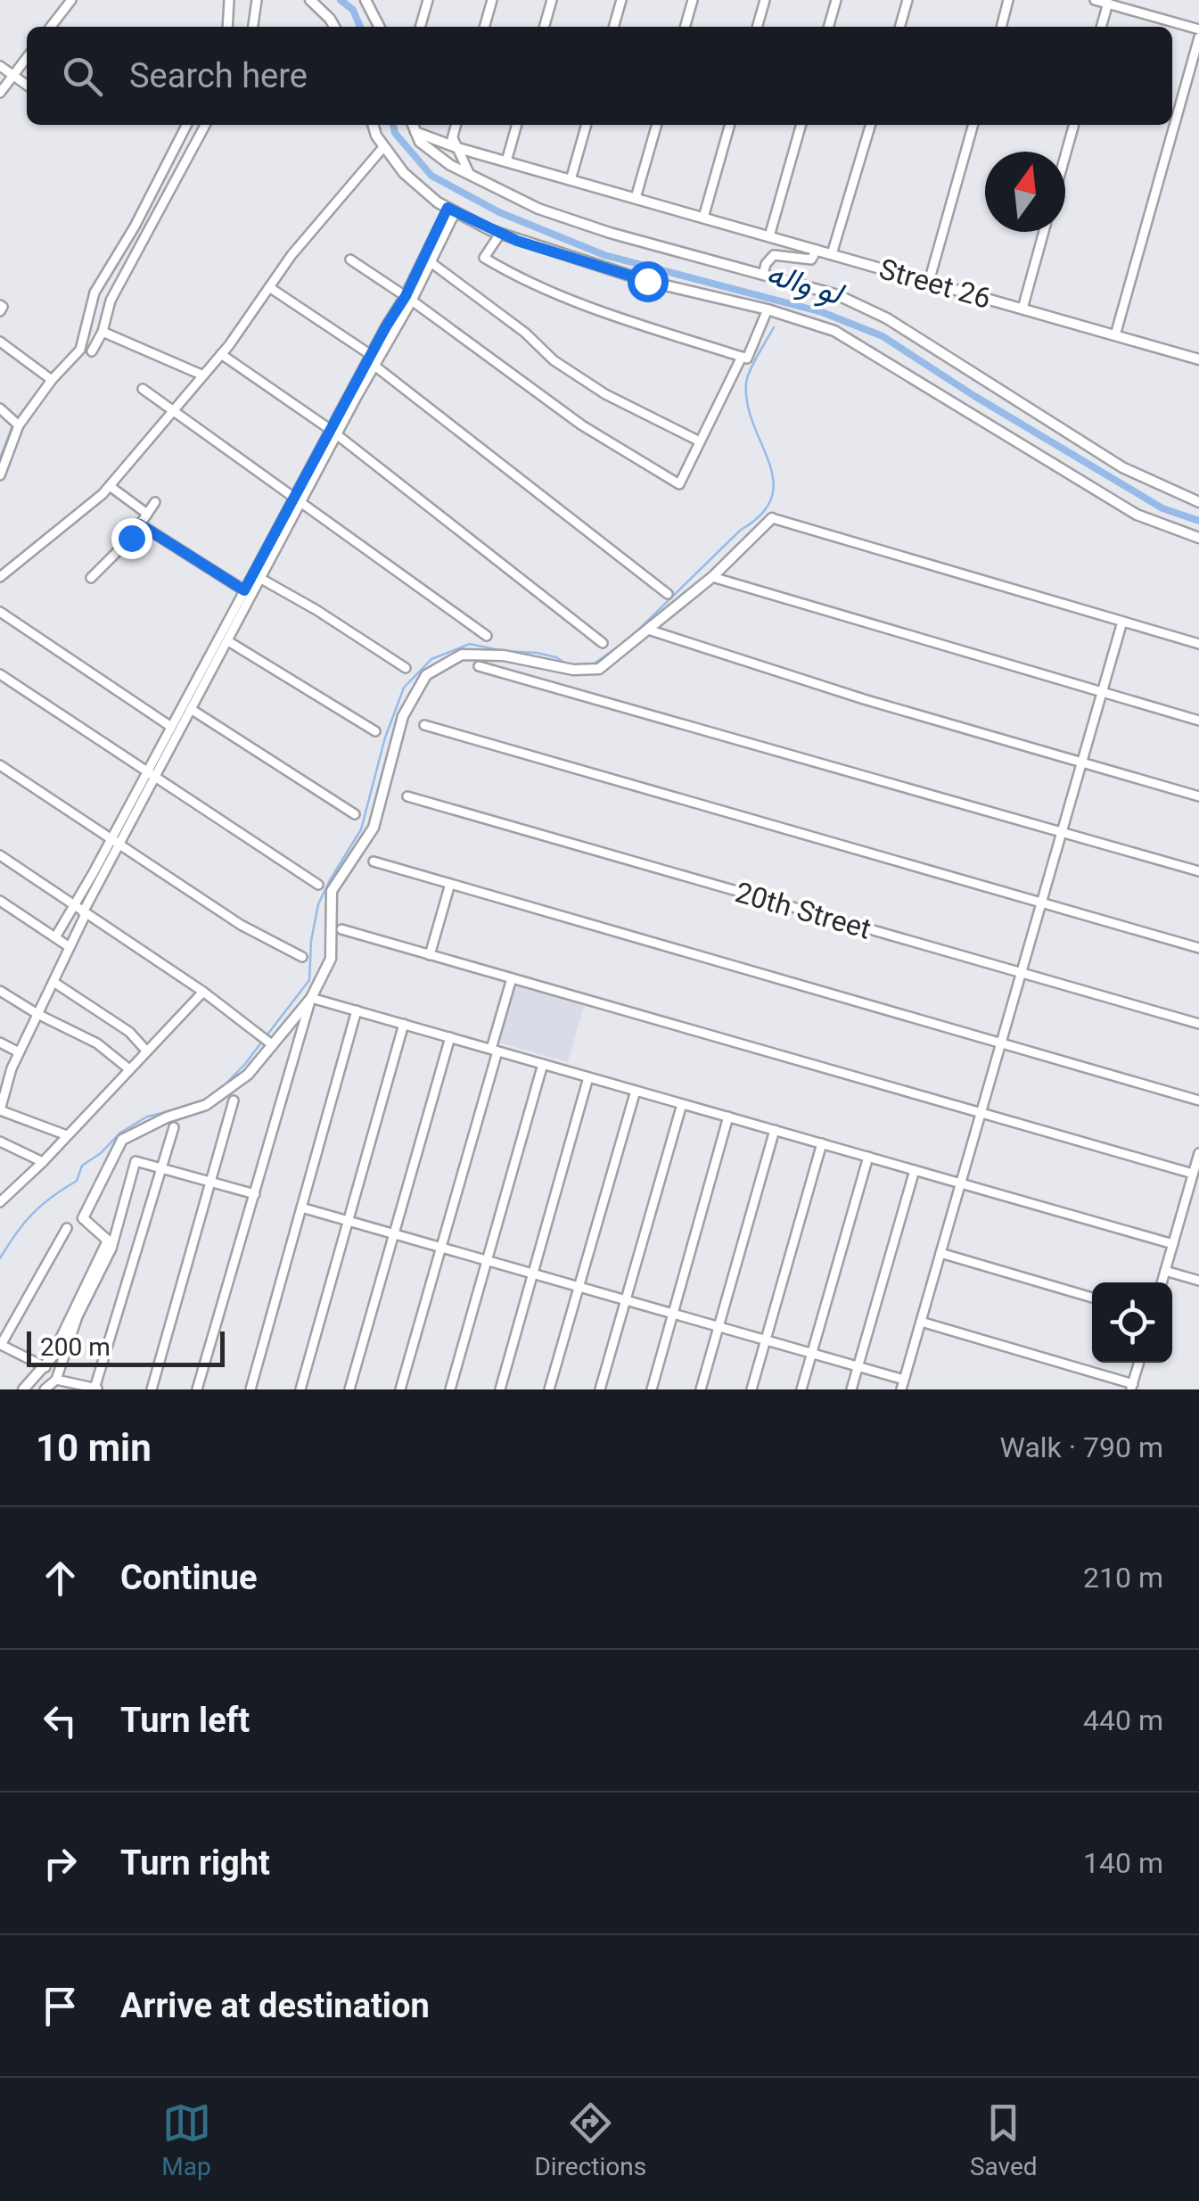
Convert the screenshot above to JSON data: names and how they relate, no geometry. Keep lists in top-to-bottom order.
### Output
{
  "streets": {
    "street": ["Street 26", "20th Street"]
  },
  "water": ["لو واله"],
  "scale_bar": "200 m",
  "north": "top",
  "page": {
    "search": "Search here",
    "scale": "200 m",
    "heading": ["10 min", "Walk · 790 m"],
    "list": [
      ["Continue", "210 m"],
      ["Turn left", "440 m"],
      ["Turn right", "140 m"],
      "Arrive at destination"
    ],
    "nav": ["Map", "Directions", "Saved"]
  }
}
